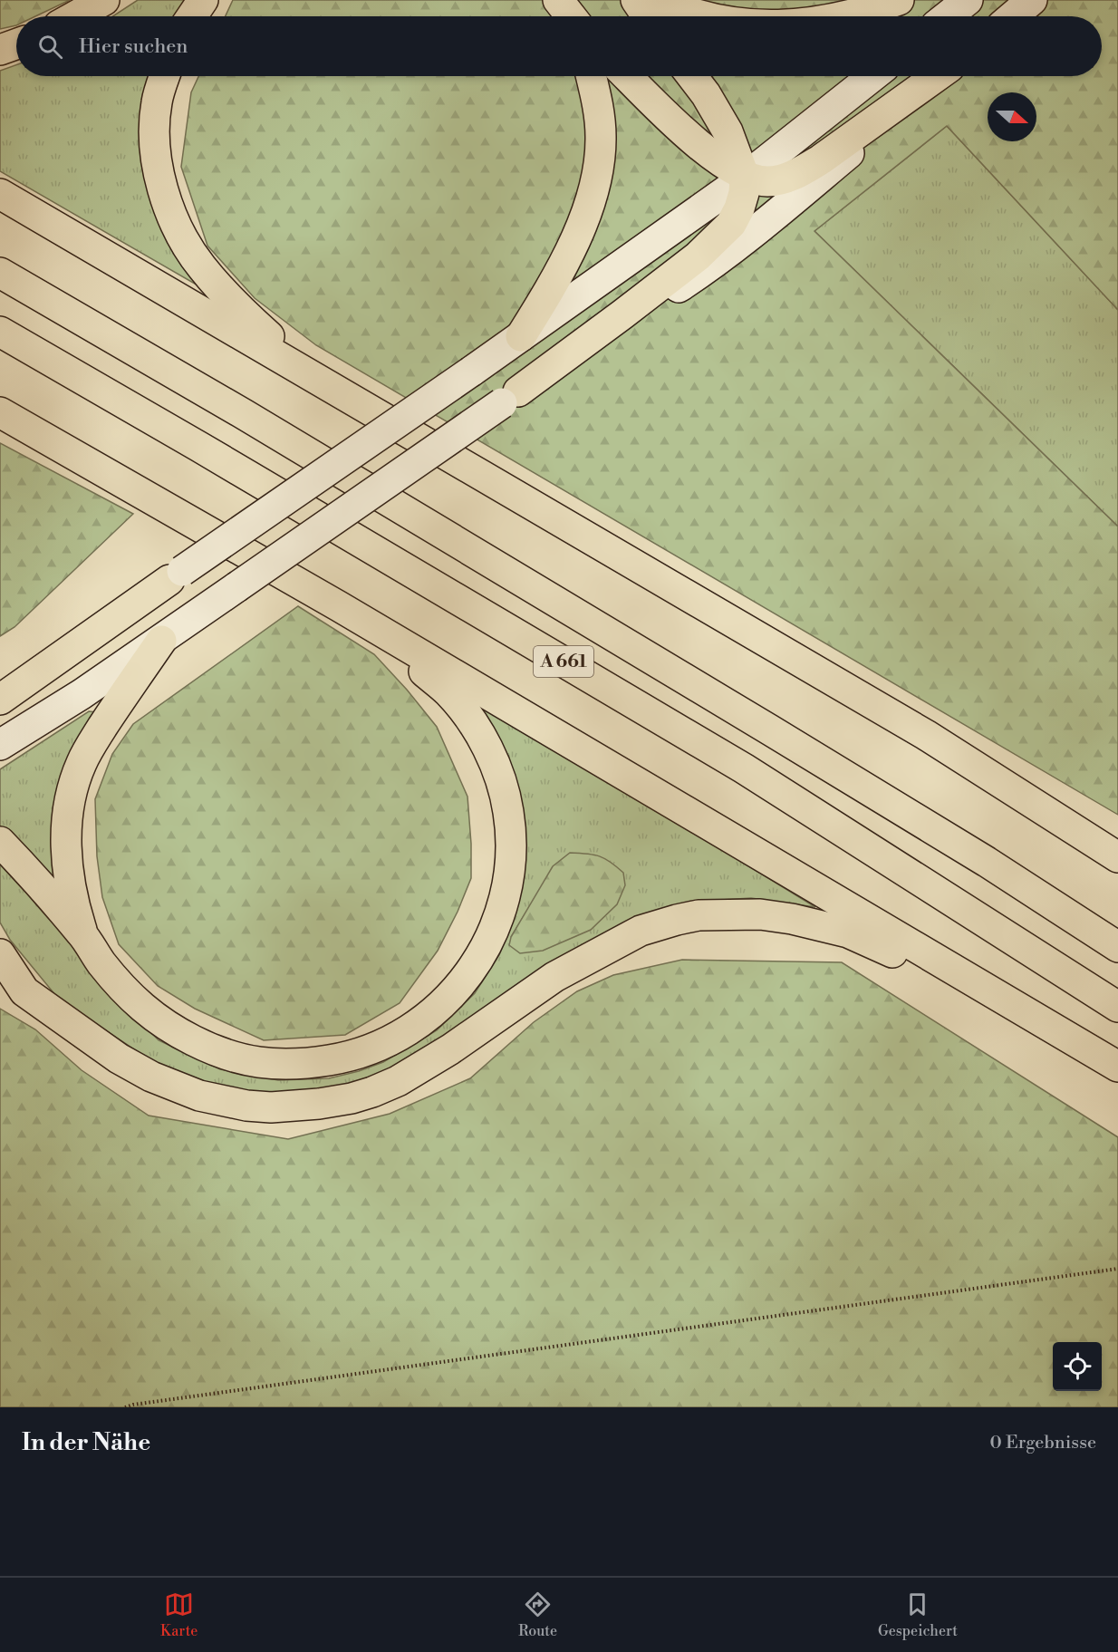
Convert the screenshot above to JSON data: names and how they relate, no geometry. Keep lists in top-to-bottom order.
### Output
{
  "streets": {
    "highway": ["A 661"]
  },
  "north": "right",
  "page": {
    "search": "Hier suchen",
    "heading": ["In der Nähe", "0 Ergebnisse"],
    "nav": ["Karte", "Route", "Gespeichert"]
  }
}
